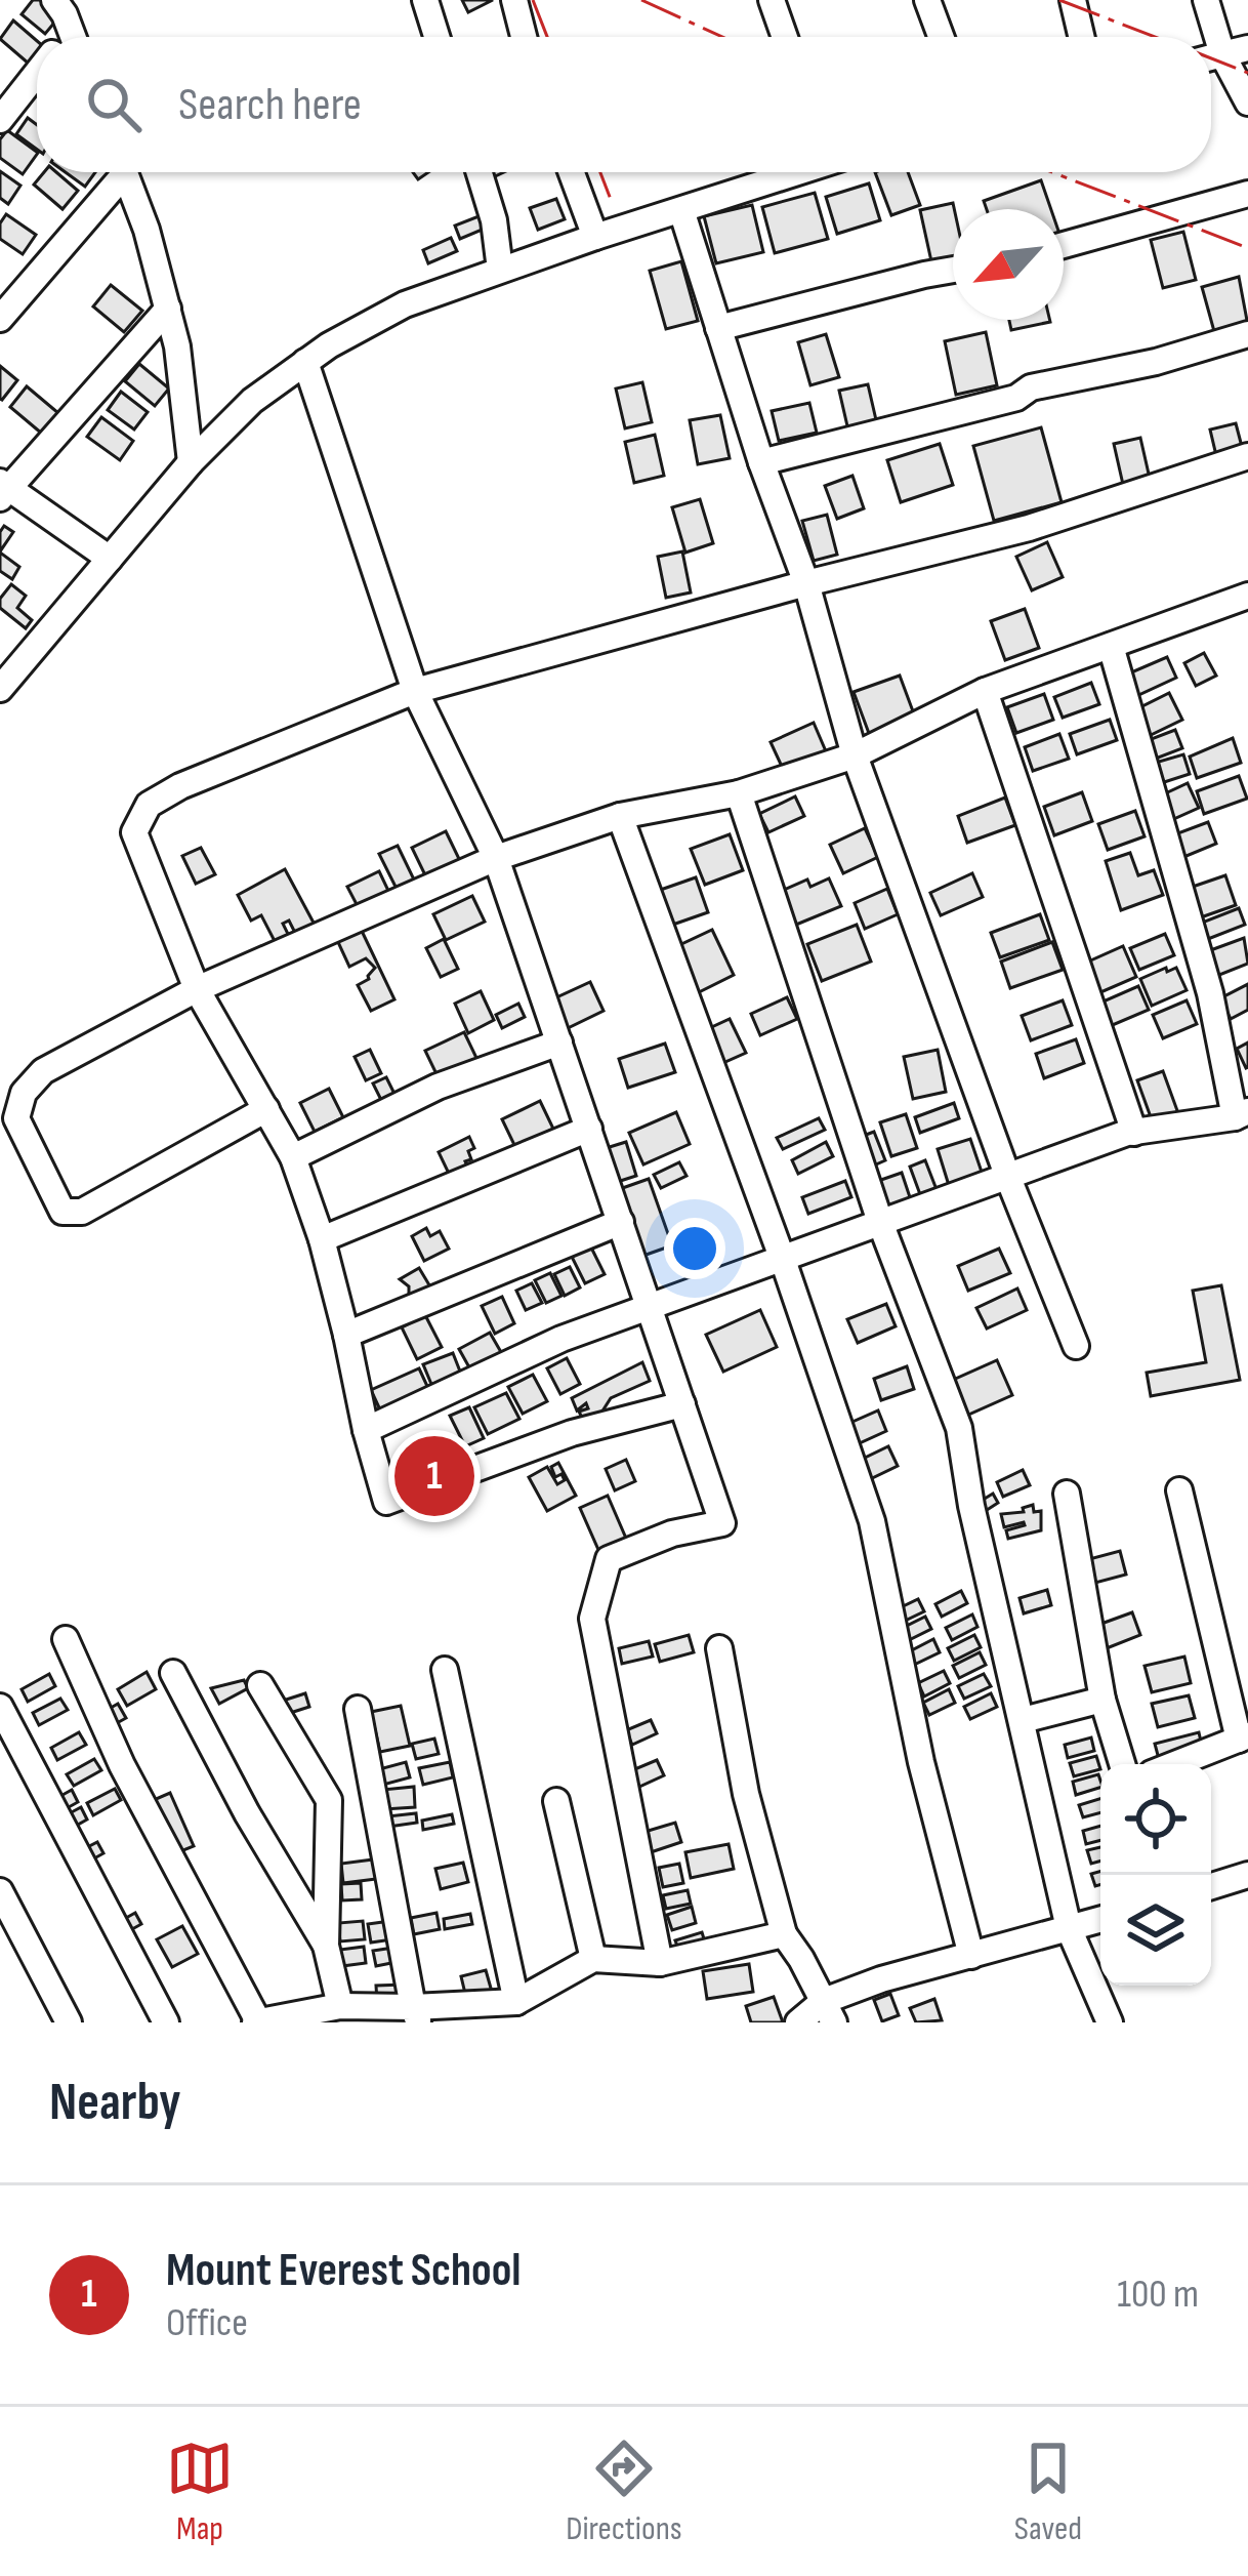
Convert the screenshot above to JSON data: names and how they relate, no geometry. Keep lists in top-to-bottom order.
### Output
{
  "north": "bottom left",
  "page": {
    "search": "Search here",
    "pins": "1",
    "heading": "Nearby",
    "list": [
      {
        "mark": "1",
        "name": "Mount Everest School",
        "note": "Office",
        "value": "100 m"
      }
    ],
    "nav": ["Map", "Directions", "Saved"]
  }
}
